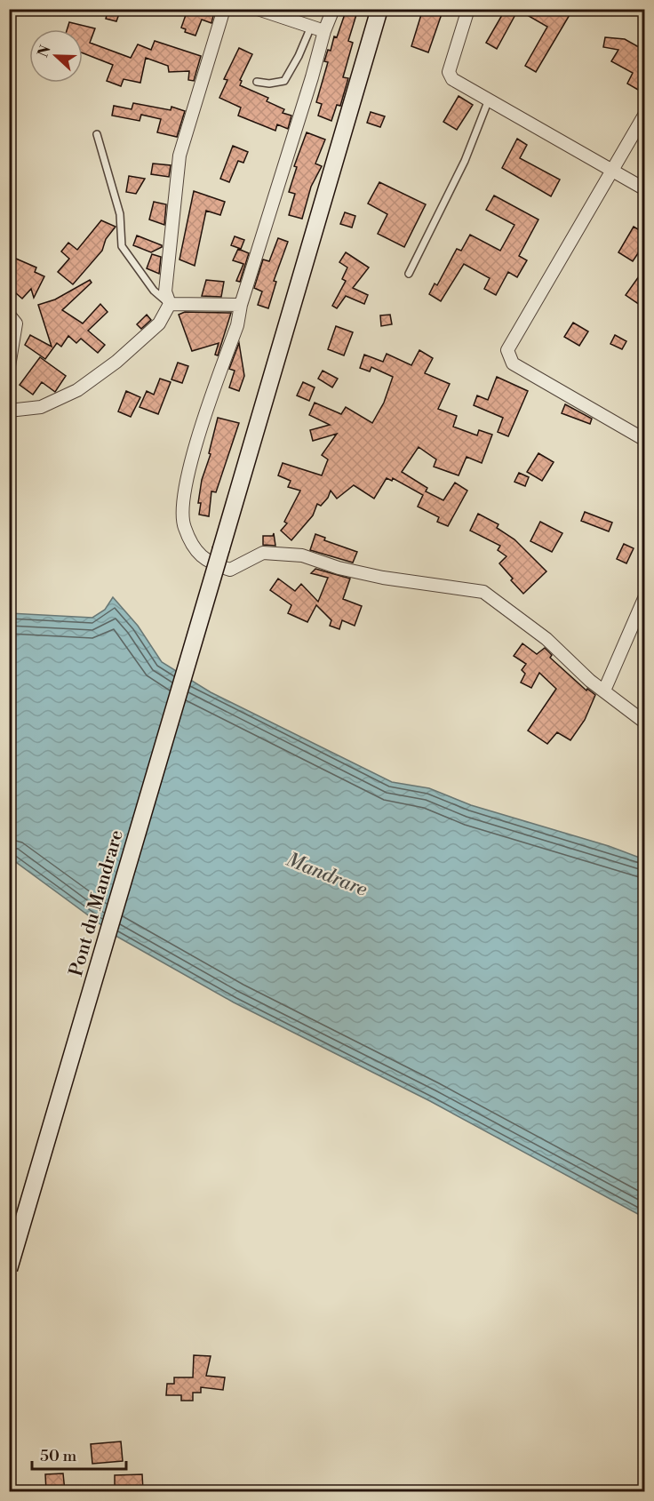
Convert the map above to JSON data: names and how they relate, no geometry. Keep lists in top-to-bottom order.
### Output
{
  "streets": {
    "main road": ["Pont du Mandrare"]
  },
  "water": ["Mandrare"],
  "scale_bar": "50 m",
  "north": "left"
}
